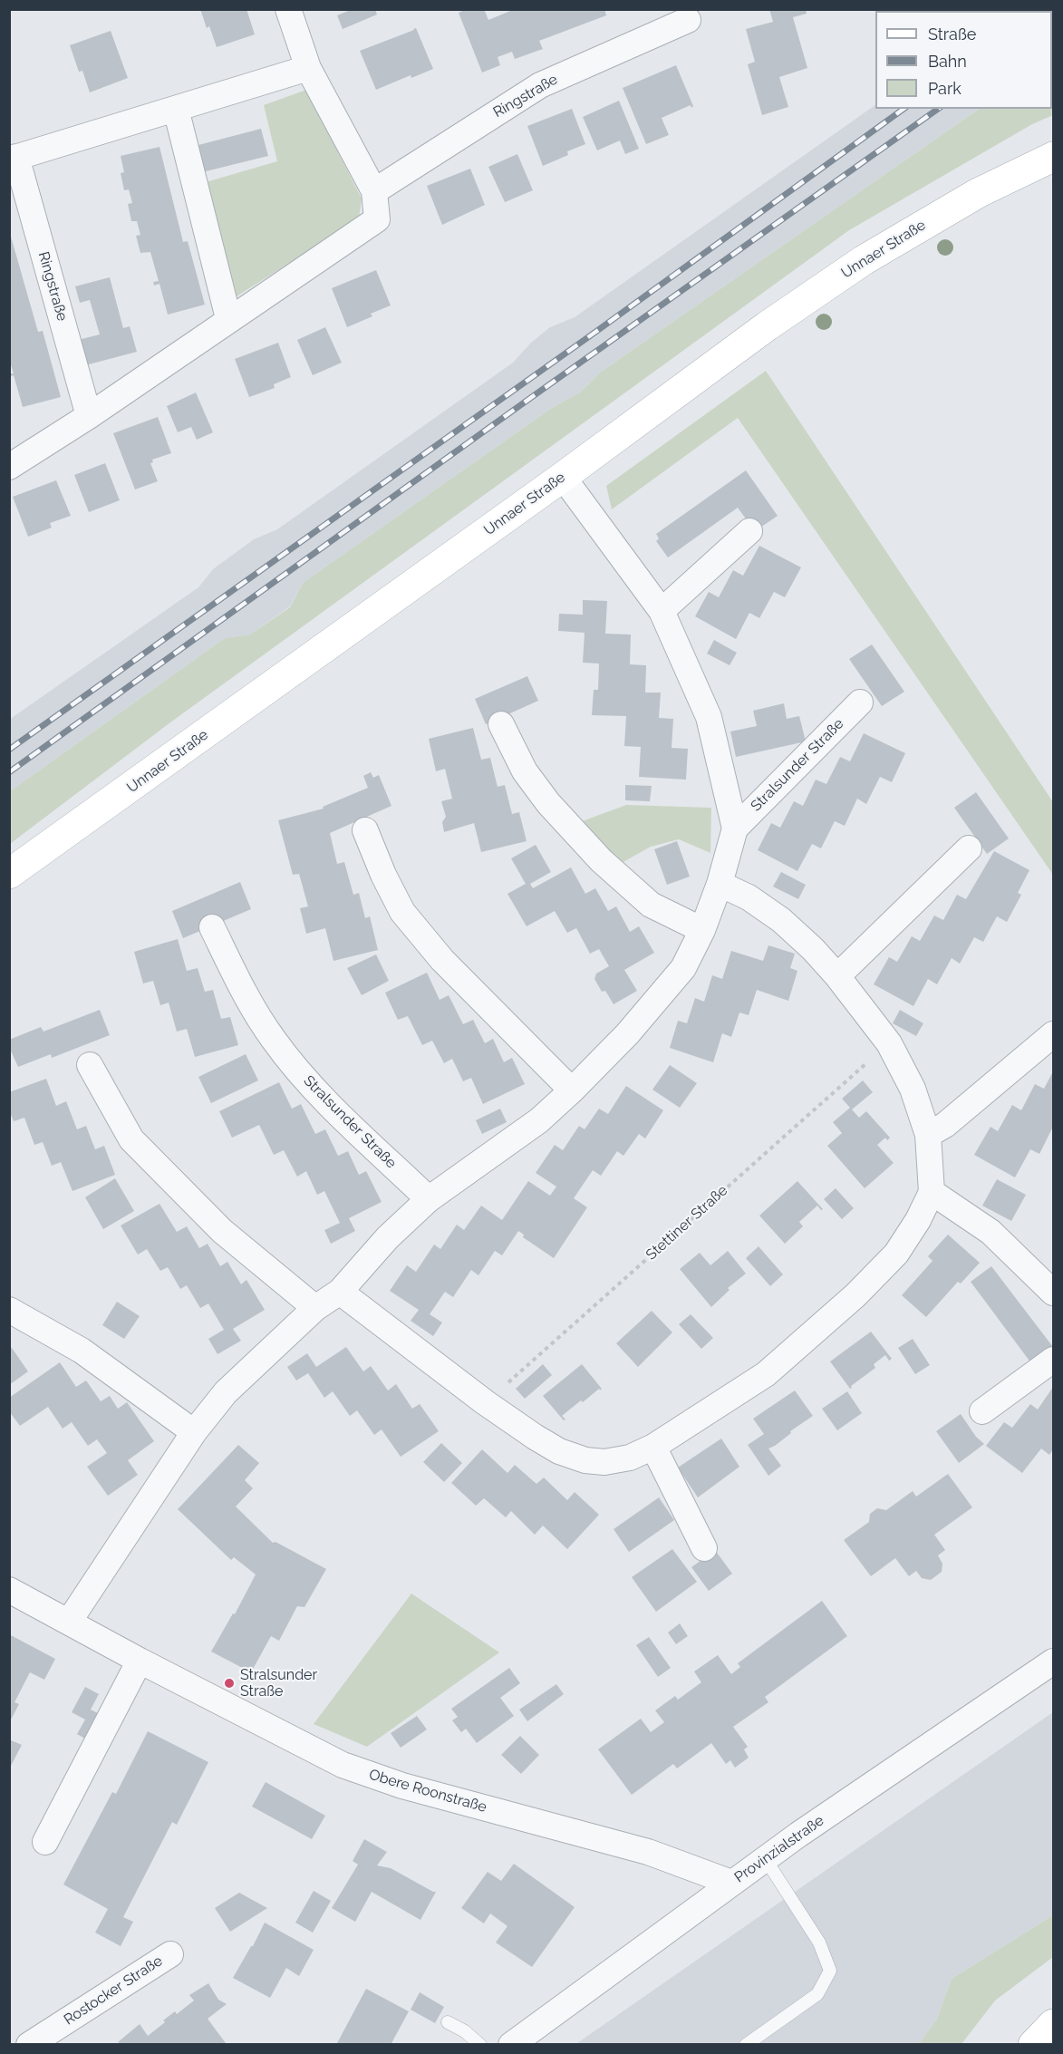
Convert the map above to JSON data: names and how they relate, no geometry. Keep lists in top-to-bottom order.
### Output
{
  "streets": {
    "main road": ["Unnaer Straße"],
    "street": [
      "Ringstraße",
      "Stralsunder Straße",
      "Obere Roonstraße",
      "Provinzialstraße",
      "Rostocker Straße"
    ],
    "path": ["Stettiner Straße"]
  },
  "crossings": [
    ["Unnaer Straße", "Stralsunder Straße"],
    ["Stralsunder Straße", "Obere Roonstraße"],
    ["Obere Roonstraße", "Provinzialstraße"]
  ],
  "places": ["Stralsunder Straße"],
  "legend": ["Straße", "Bahn", "Park"]
}
